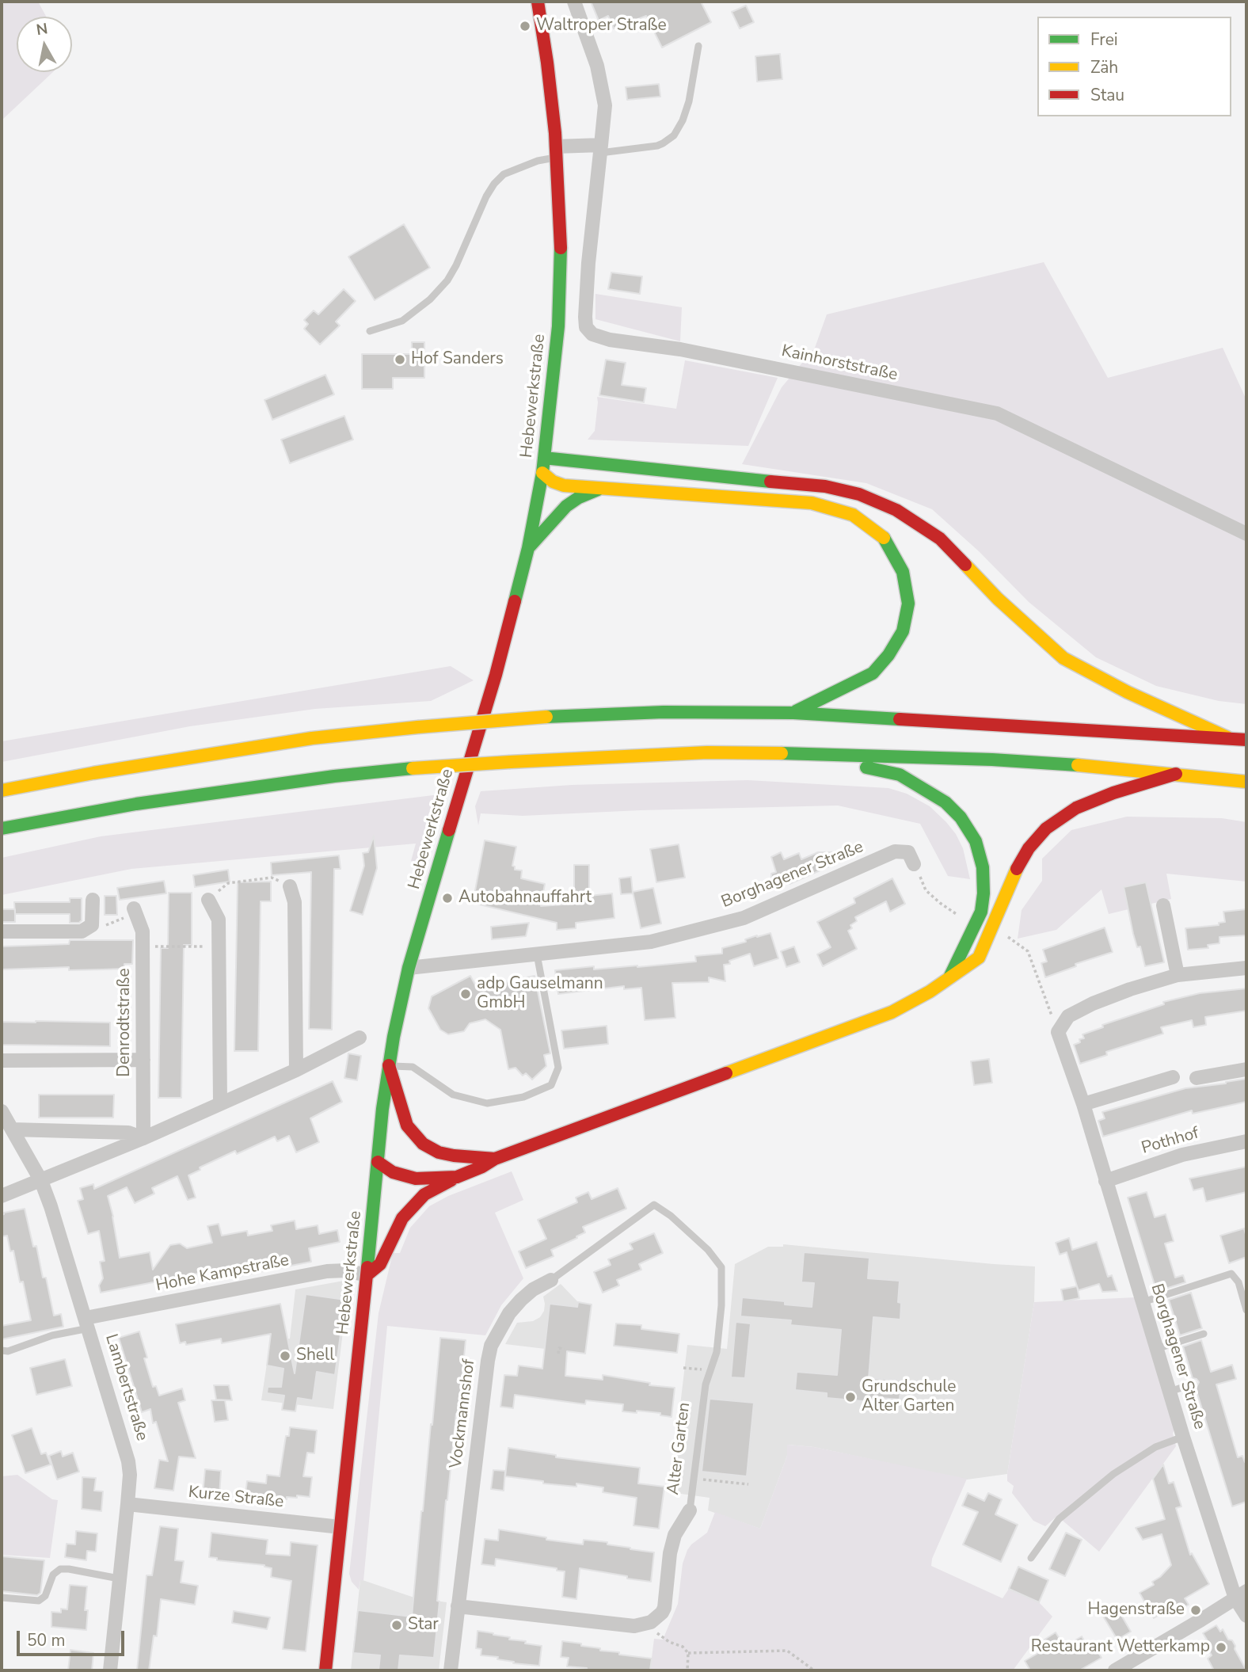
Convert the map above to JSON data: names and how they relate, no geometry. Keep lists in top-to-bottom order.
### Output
{
  "streets": {
    "main road": ["Hebewerkstraße"],
    "street": [
      "Kainhorststraße",
      "Borghagener Straße",
      "Denrodtstraße",
      "Pothhof",
      "Hohe Kampstraße",
      "Lambertstraße",
      "Vockmannshof",
      "Alter Garten",
      "Kurze Straße"
    ]
  },
  "crossings": [
    ["Hebewerkstraße", "Borghagener Straße"],
    ["Hebewerkstraße", "Hohe Kampstraße"],
    ["Hebewerkstraße", "Kurze Straße"],
    ["Borghagener Straße", "Pothhof"],
    ["Hohe Kampstraße", "Lambertstraße"],
    ["Lambertstraße", "Kurze Straße"],
    ["Vockmannshof", "Alter Garten"]
  ],
  "places": [
    "Waltroper Straße",
    "Hof Sanders",
    "Autobahnauffahrt",
    "adp Gauselmann GmbH",
    "Shell",
    "Grundschule Alter Garten",
    "Hagenstraße",
    "Star",
    "Restaurant Wetterkamp"
  ],
  "legend": ["Frei", "Zäh", "Stau"],
  "scale_bar": "50 m",
  "north": "top"
}
